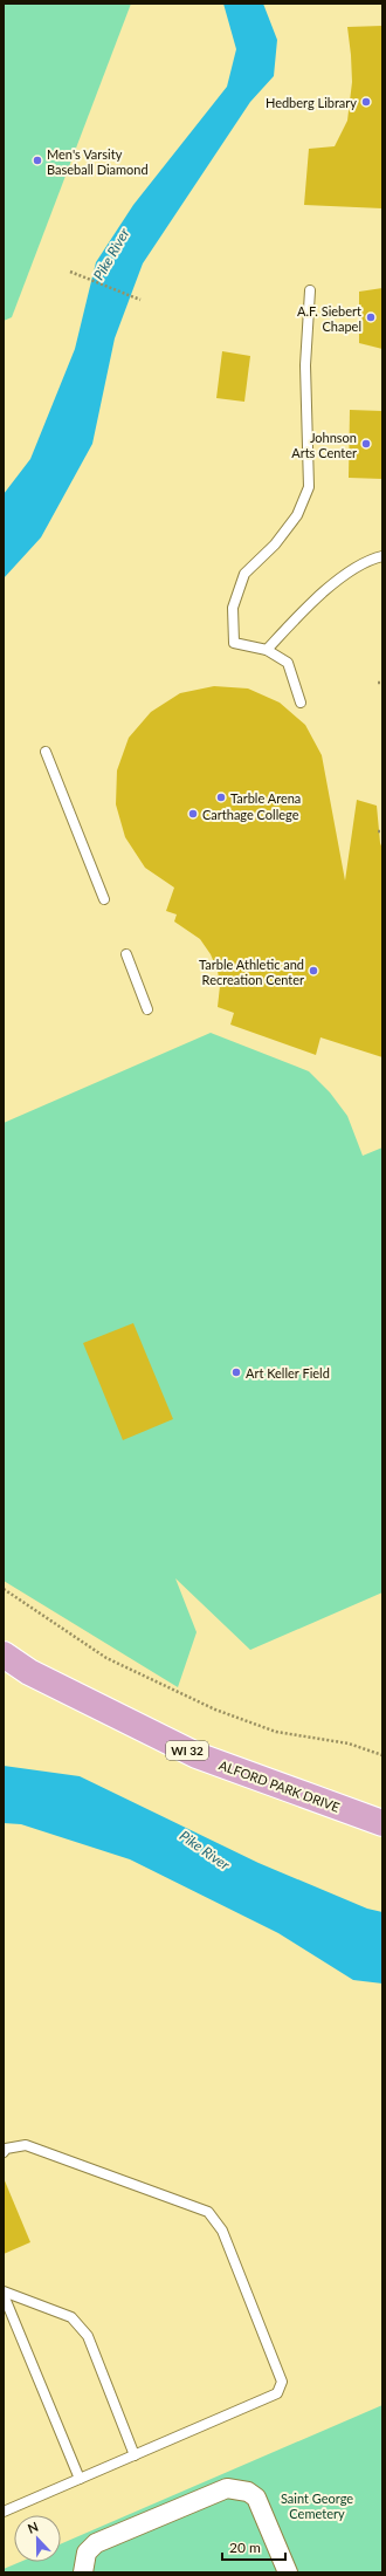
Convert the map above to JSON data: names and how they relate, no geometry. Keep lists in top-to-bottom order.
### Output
{
  "streets": {
    "main road": ["WI 32", "ALFORD PARK DRIVE"]
  },
  "water": ["Pike River"],
  "parks": ["Saint George Cemetery"],
  "places": [
    "Hedberg Library",
    "Men's Varsity Baseball Diamond",
    "A.F. Siebert Chapel",
    "Johnson Arts Center",
    "Tarble Arena",
    "Carthage College",
    "Tarble Athletic and Recreation Center",
    "Art Keller Field"
  ],
  "scale_bar": "20 m",
  "north": "top"
}
